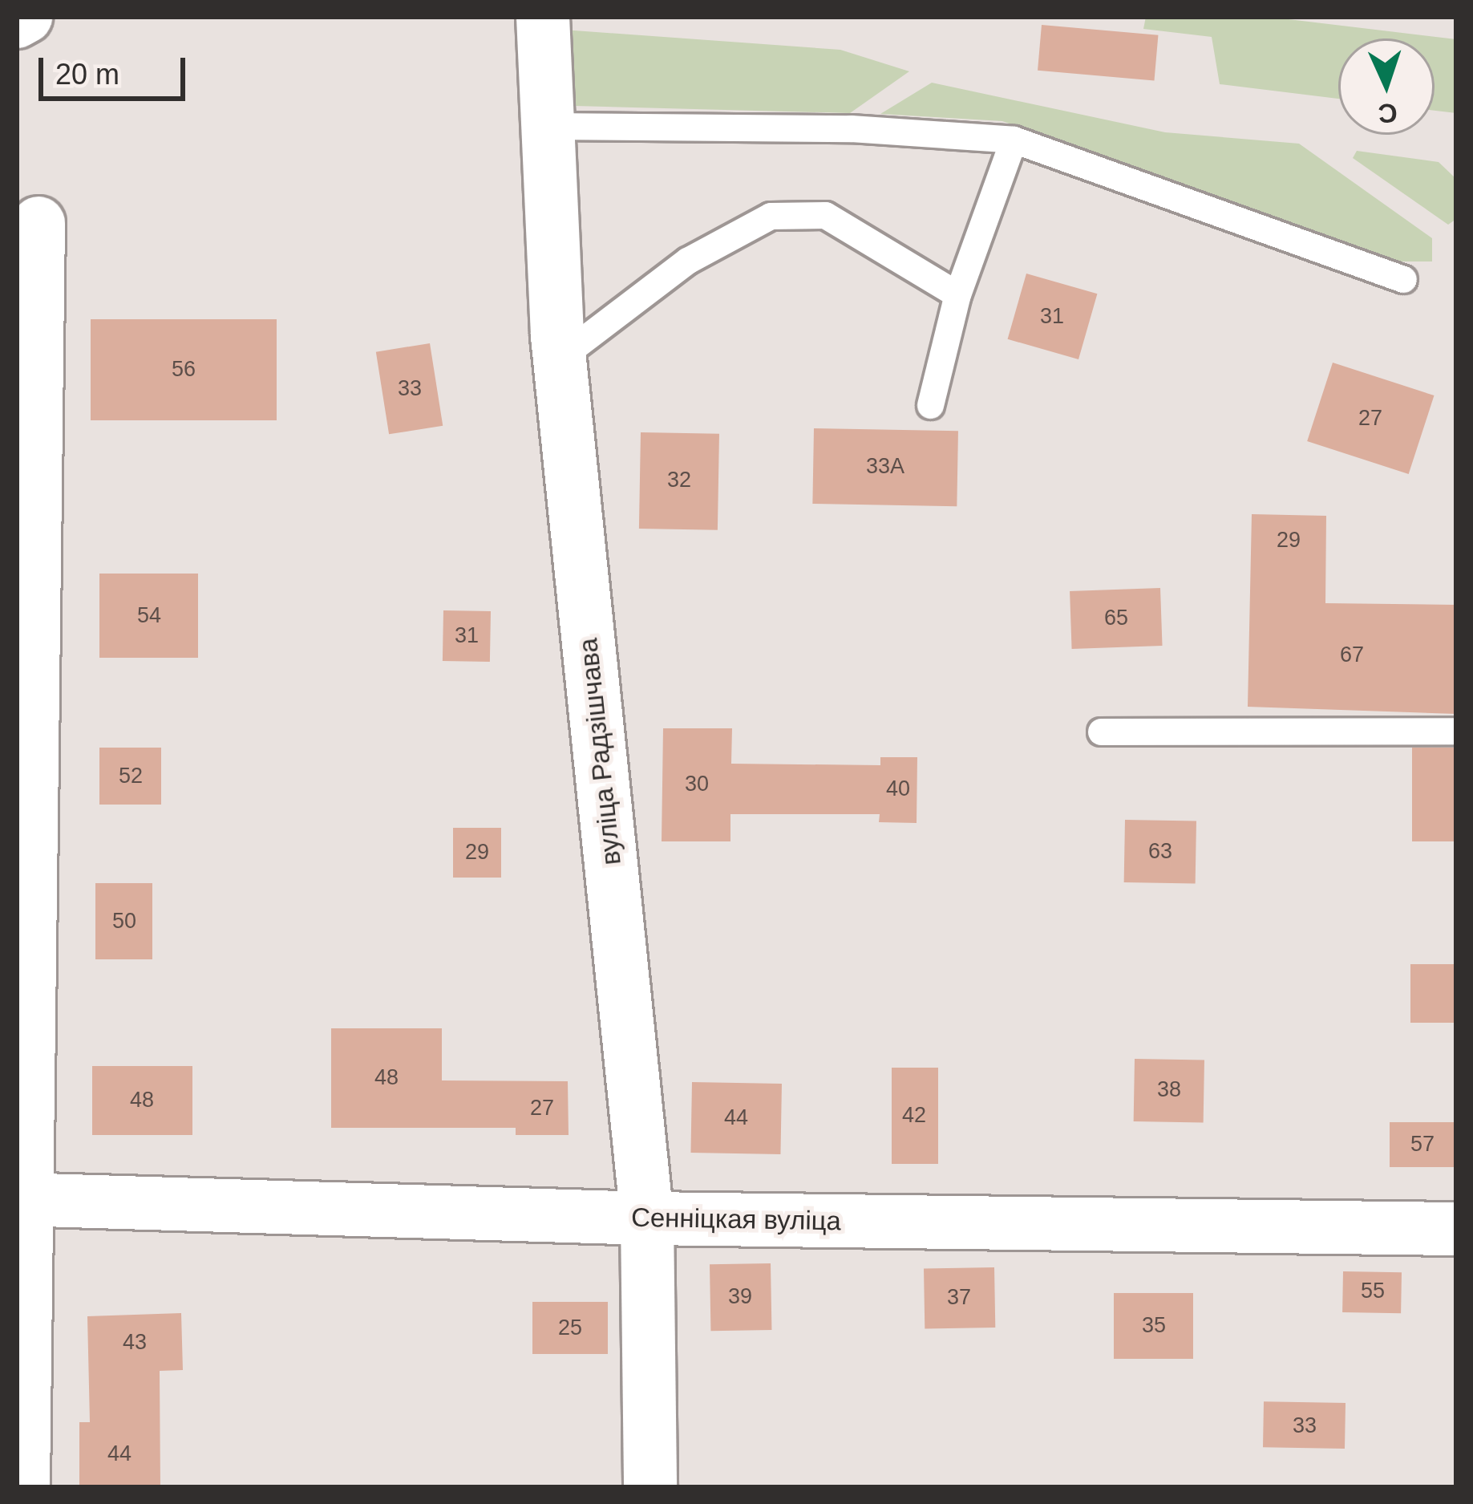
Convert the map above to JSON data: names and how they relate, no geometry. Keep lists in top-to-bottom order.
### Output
{
  "streets": {
    "street": ["вуліца Радзішчава", "Сенніцкая вуліца"]
  },
  "crossings": [
    ["вуліца Радзішчава", "Сенніцкая вуліца"]
  ],
  "house_numbers": [
    "31",
    "56",
    "33",
    "27",
    "33А",
    "32",
    "29",
    "54",
    "65",
    "31",
    "67",
    "52",
    "30",
    "40",
    "63",
    "29",
    "50",
    "48",
    "38",
    "48",
    "27",
    "42",
    "44",
    "57",
    "55",
    "39",
    "37",
    "35",
    "25",
    "43",
    "33",
    "44"
  ],
  "scale_bar": "20 m",
  "north": "bottom"
}
